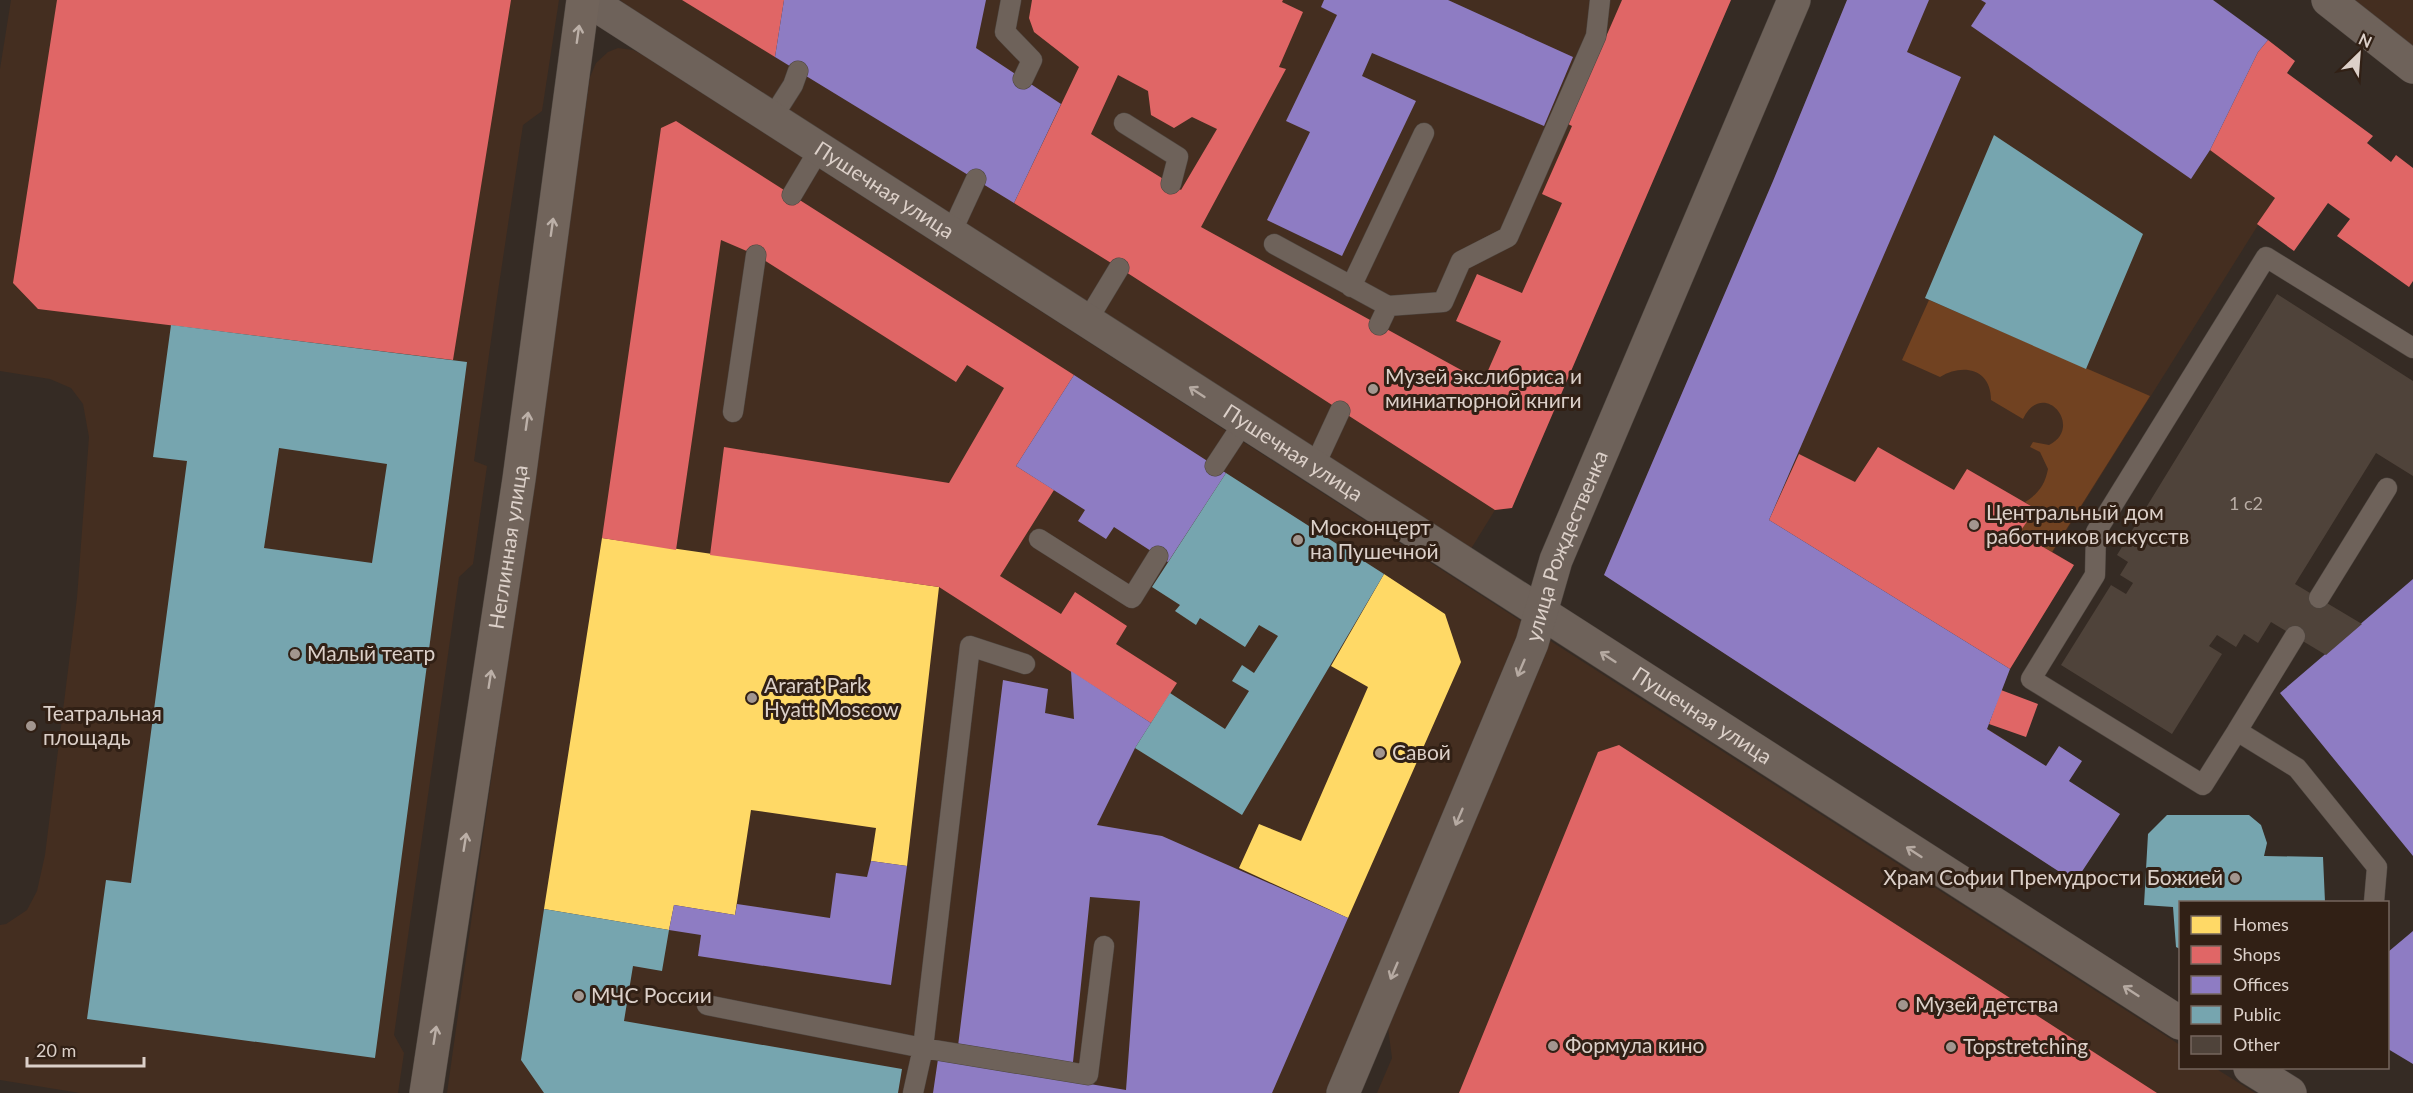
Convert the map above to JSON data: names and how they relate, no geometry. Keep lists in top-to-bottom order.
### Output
{
  "streets": {
    "street": ["Пушечная улица", "улица Рождественка", "Неглинная улица"]
  },
  "crossings": [
    ["Пушечная улица", "улица Рождественка"]
  ],
  "one_way": ["Пушечная улица", "улица Рождественка", "Неглинная улица"],
  "places": [
    "Музей экслибриса и миниатюрной книги",
    "Центральный дом работников искусств",
    "Москонцерт на Пушечной",
    "Малый театр",
    "Ararat Park Hyatt Moscow",
    "Театральная площадь",
    "Савой",
    "Храм Софии Премудрости Божией",
    "МЧС России",
    "Музей детства",
    "Формула кино",
    "Topstretching"
  ],
  "house_numbers": ["1 с2"],
  "legend": [
    "Homes",
    "Shops",
    "Offices",
    "Public",
    "Other"
  ],
  "scale_bar": "20 m",
  "north": "top right"
}
